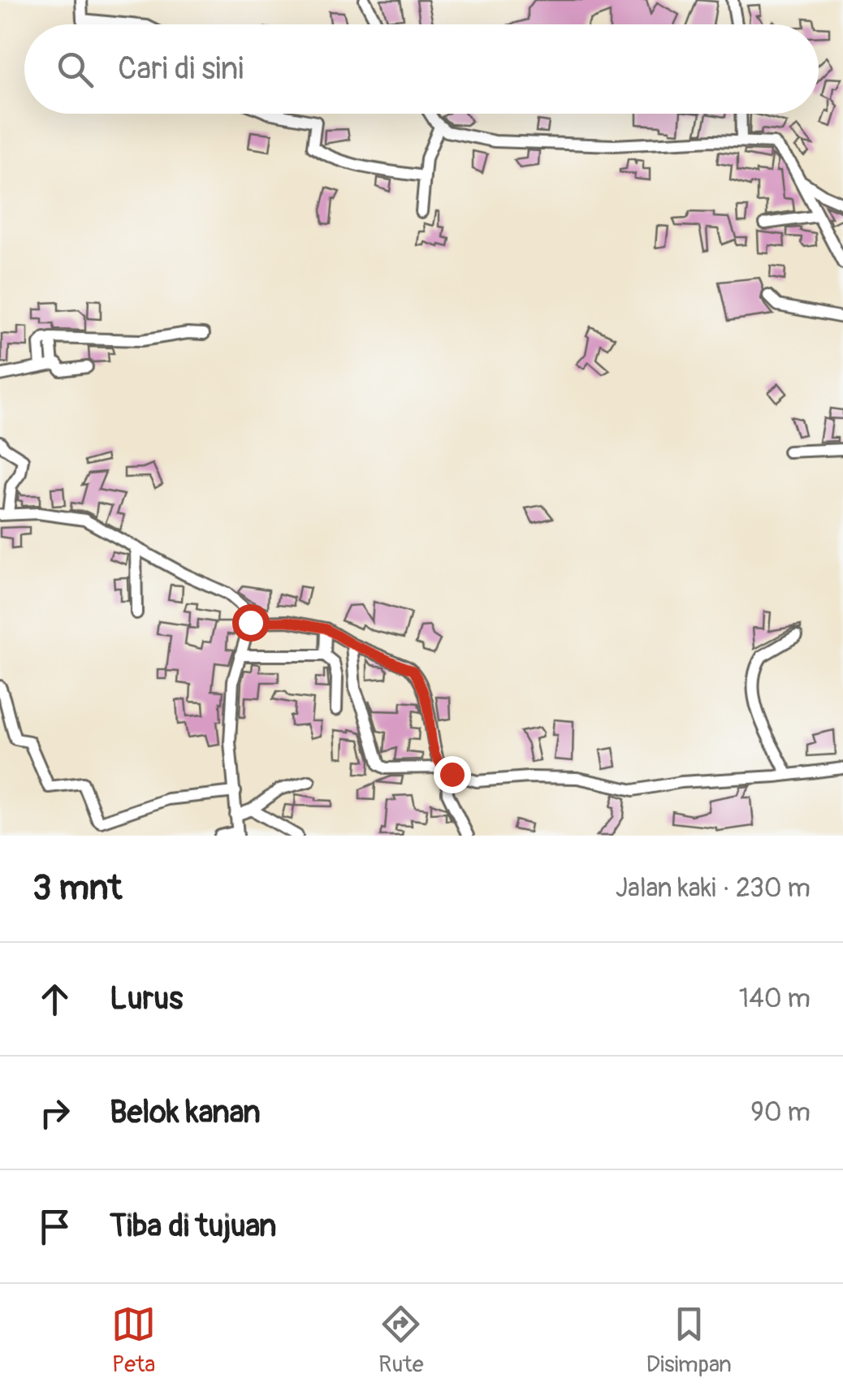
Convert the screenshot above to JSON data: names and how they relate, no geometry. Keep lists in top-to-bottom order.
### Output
{
  "page": {
    "search": "Cari di sini",
    "heading": ["3 mnt", "Jalan kaki · 230 m"],
    "list": [
      ["Lurus", "140 m"],
      ["Belok kanan", "90 m"],
      "Tiba di tujuan"
    ],
    "nav": ["Peta", "Rute", "Disimpan"]
  }
}
